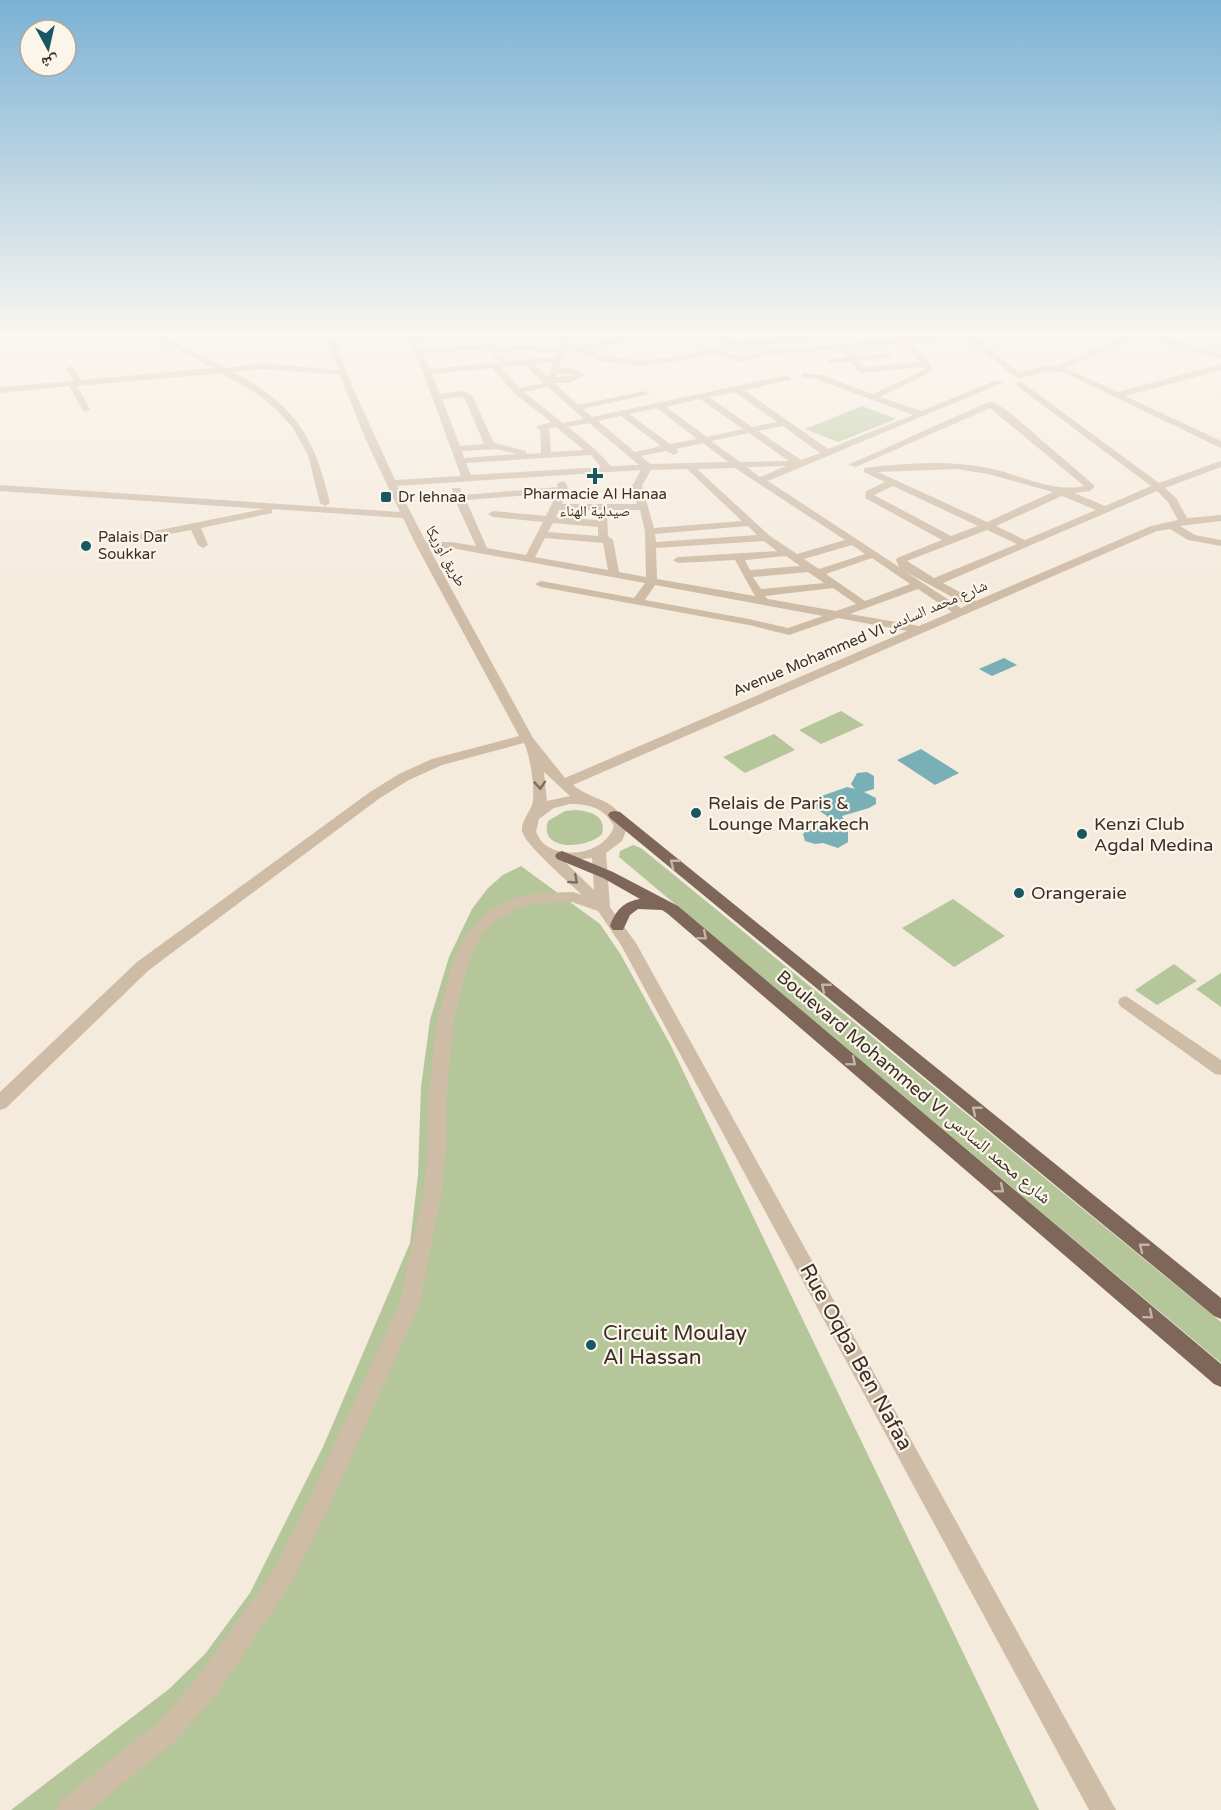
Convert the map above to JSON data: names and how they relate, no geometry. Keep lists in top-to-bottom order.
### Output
{
  "streets": {
    "main road": ["Boulevard Mohammed VI شارع محمد السادس"],
    "street": ["طريق أوريكا", "Avenue Mohammed VI شارع محمد السادس", "Rue Oqba Ben Nafaa"]
  },
  "crossings": [
    ["طريق أوريكا", "Avenue Mohammed VI شارع محمد السادس"],
    ["طريق أوريكا", "Boulevard Mohammed VI شارع محمد السادس"],
    ["طريق أوريكا", "Rue Oqba Ben Nafaa"],
    ["Boulevard Mohammed VI شارع محمد السادس", "Rue Oqba Ben Nafaa"]
  ],
  "places": {
    "health": ["Pharmacie Al Hanaa صيدلية الهناء"],
    "transit": ["Dr lehnaa"],
    "other": [
      "Palais Dar Soukkar",
      "Relais de Paris & Lounge Marrakech",
      "Kenzi Club Agdal Medina",
      "Orangeraie",
      "Circuit Moulay Al Hassan"
    ]
  },
  "north": "bottom"
}
